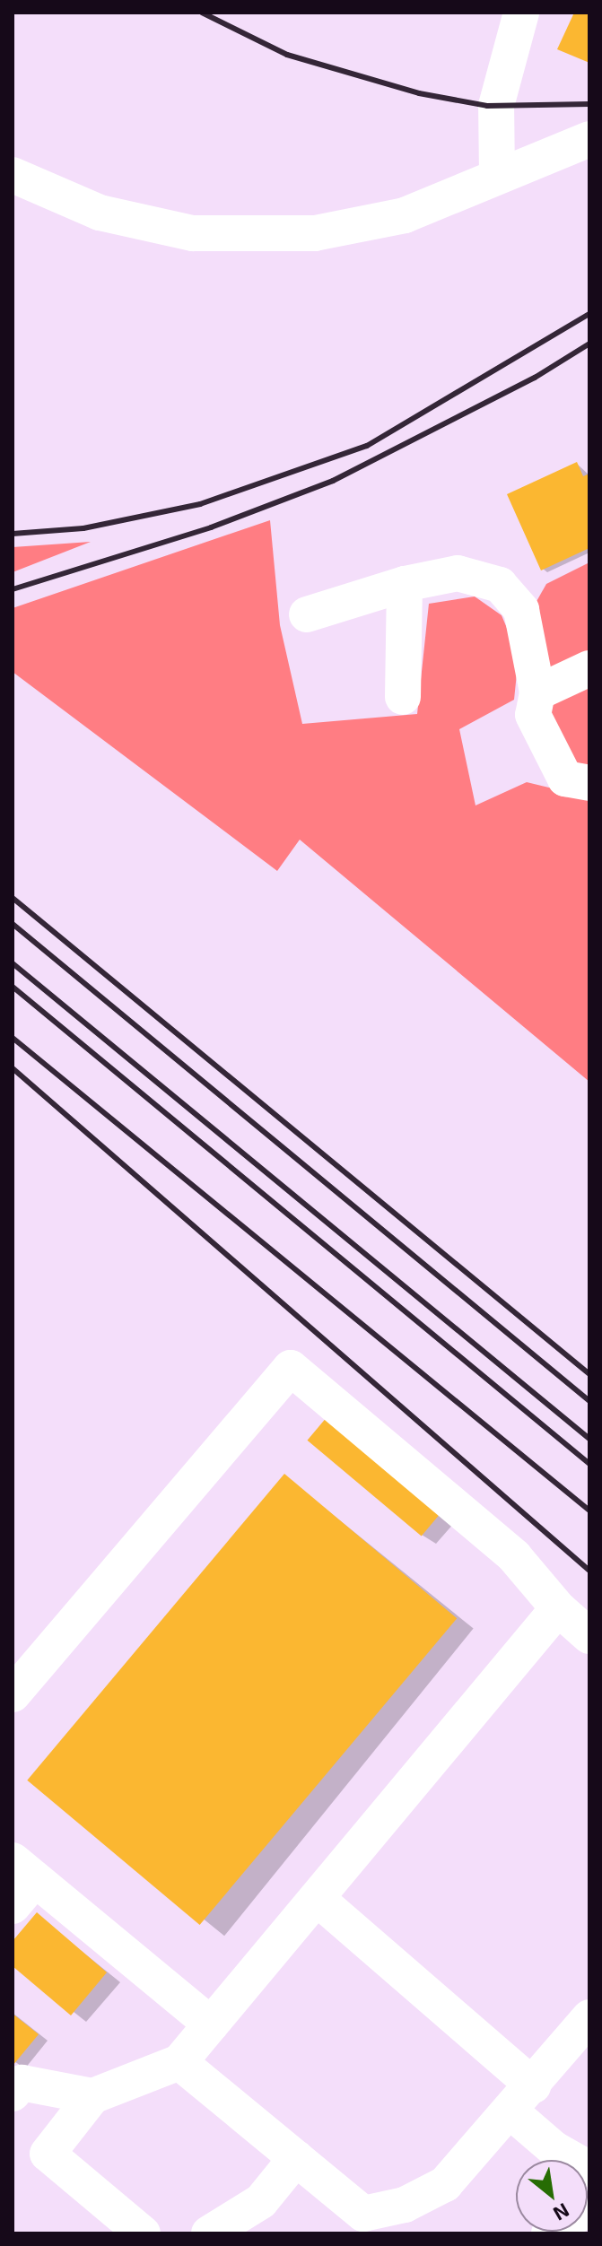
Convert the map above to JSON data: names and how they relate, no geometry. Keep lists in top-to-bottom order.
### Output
{
  "north": "bottom right"
}
